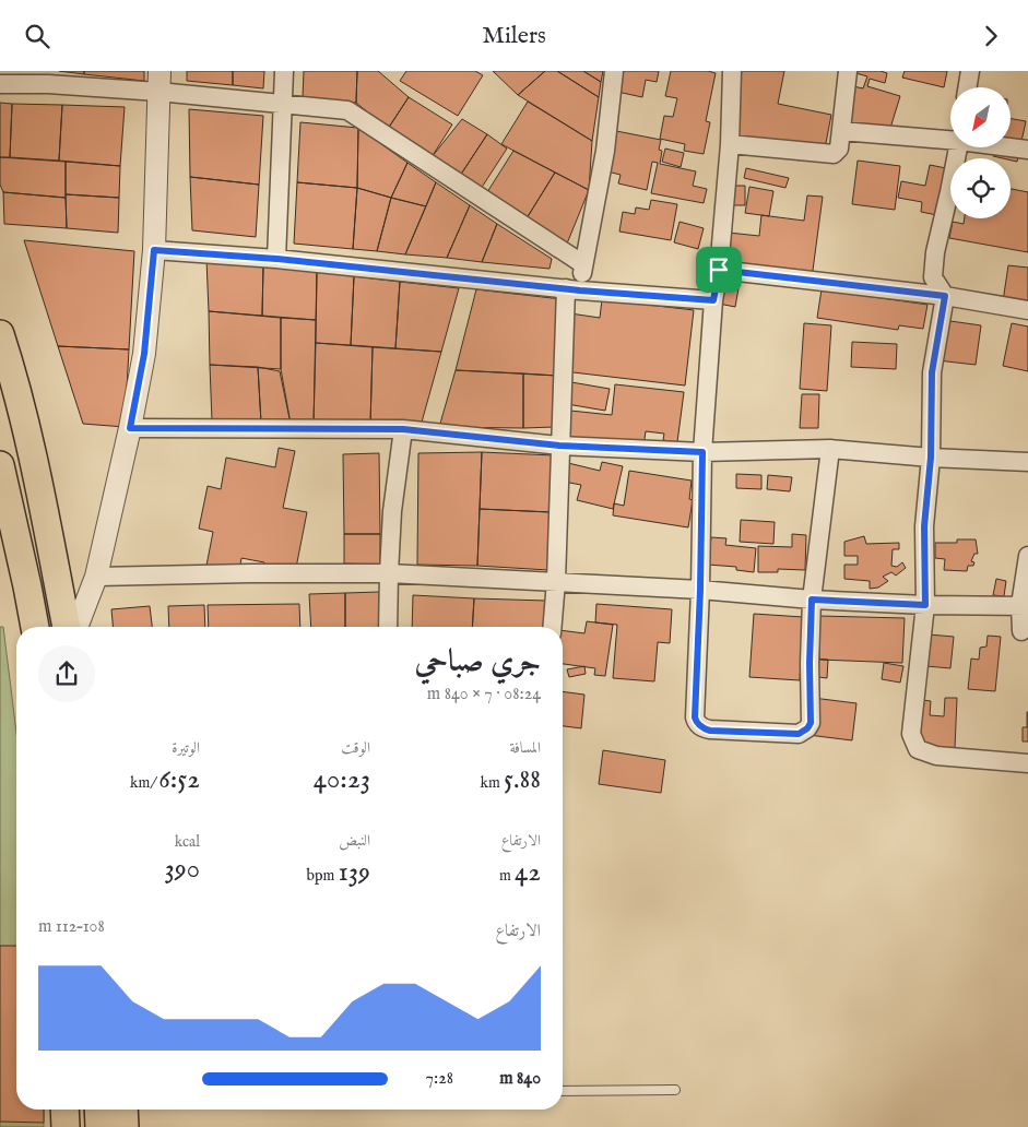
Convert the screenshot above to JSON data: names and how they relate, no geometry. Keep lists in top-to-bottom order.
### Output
{
  "north": "bottom left",
  "page": {
    "header": "Milers",
    "heading": ["جري صباحي", "08:24 · 7 × 840 m"],
    "stats": [
      ["المسافة", "5.88 km"],
      ["الوقت", "40:23"],
      ["الوتيرة", "6:52 /km"],
      ["الارتفاع", "42 m"],
      ["النبض", "139 bpm"],
      ["kcal", "390"]
    ],
    "chart": ["الارتفاع", "108–112 m"],
    "list": [
      {
        "name": "840 m",
        "note": "7:28"
      }
    ]
  }
}
